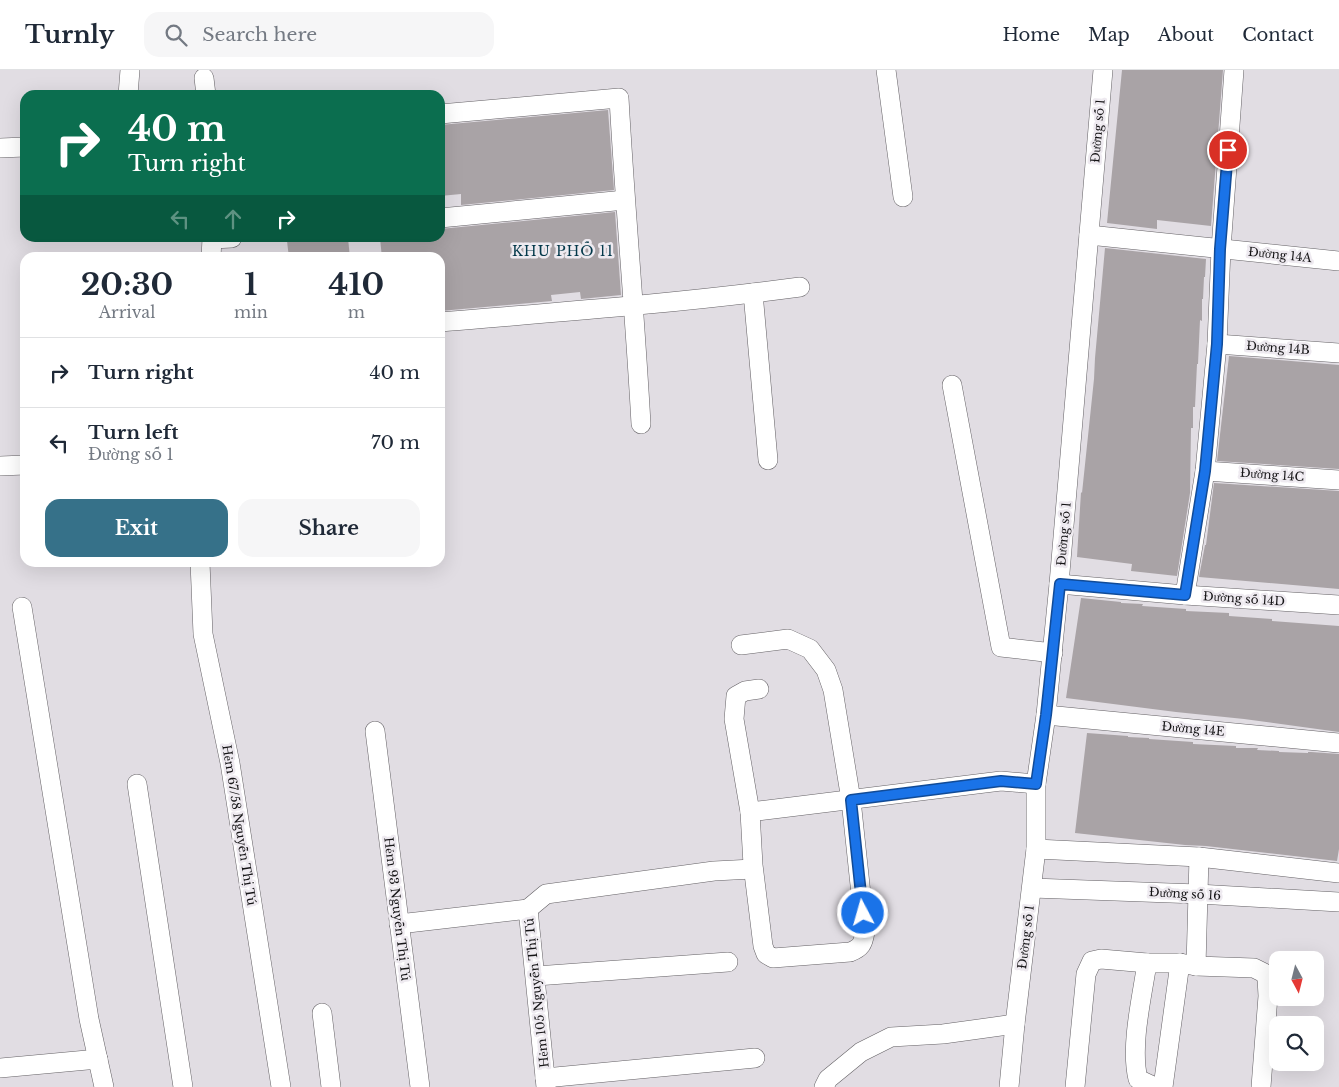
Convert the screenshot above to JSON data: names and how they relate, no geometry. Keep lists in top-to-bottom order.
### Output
{
  "streets": {
    "street": [
      "Đường số 1",
      "Đường 14A",
      "Đường 14B",
      "Đường 14C",
      "Đường số 14D",
      "Đường 14E",
      "Hẻm 67/58 Nguyễn Thị Tú",
      "Đường số 16",
      "Hẻm 93 Nguyễn Thị Tú",
      "Hẻm 105 Nguyễn Thị Tú"
    ]
  },
  "crossings": [
    ["Đường số 1", "Đường 14A"],
    ["Đường số 1", "Đường số 14D"],
    ["Đường số 1", "Đường 14E"],
    ["Đường số 1", "Đường số 16"],
    ["Hẻm 93 Nguyễn Thị Tú", "Hẻm 105 Nguyễn Thị Tú"]
  ],
  "districts": ["KHU PHỐ 11"],
  "north": "bottom",
  "page": {
    "header": "Turnly",
    "search": "Search here",
    "nav": [
      "Home",
      "Map",
      "About",
      "Contact"
    ],
    "turn": ["40 m", "Turn right"],
    "eta": [
      "20:30",
      "Arrival",
      "1",
      "min",
      "410",
      "m"
    ],
    "list": [
      {
        "name": "Turn right",
        "value": "40 m"
      },
      {
        "name": "Turn left",
        "note": "Đường số 1",
        "value": "70 m"
      }
    ],
    "buttons": ["Exit", "Share"]
  }
}
